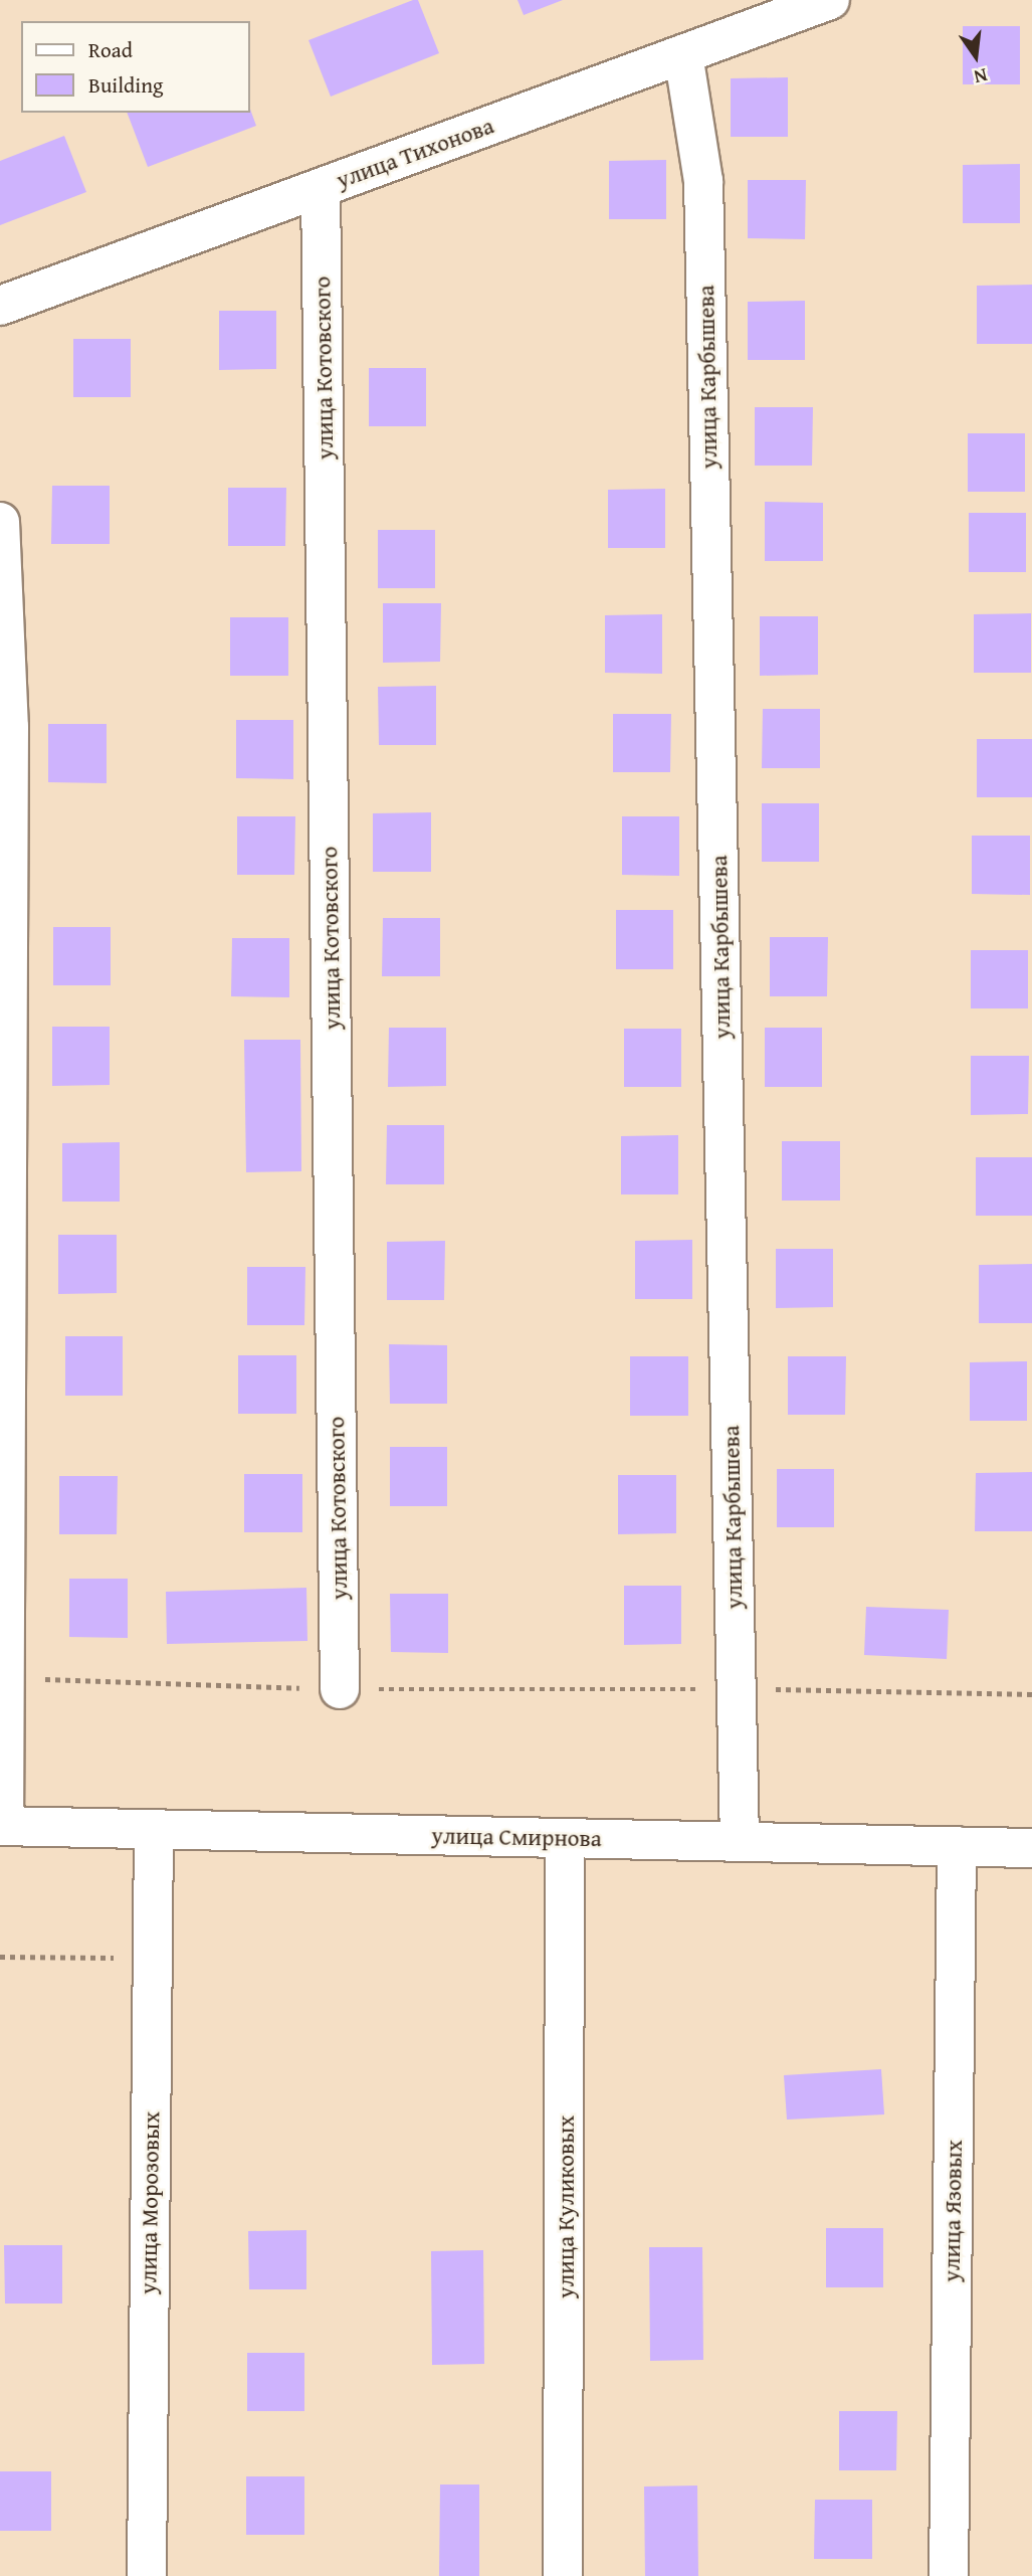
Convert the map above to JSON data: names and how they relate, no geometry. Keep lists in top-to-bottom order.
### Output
{
  "streets": {
    "street": [
      "улица Тихонова",
      "улица Котовского",
      "улица Карбышева",
      "улица Смирнова",
      "улица Морозовых",
      "улица Куликовых",
      "улица Язовых"
    ]
  },
  "crossings": [
    ["улица Тихонова", "улица Котовского"],
    ["улица Тихонова", "улица Карбышева"],
    ["улица Карбышева", "улица Смирнова"],
    ["улица Смирнова", "улица Морозовых"],
    ["улица Смирнова", "улица Куликовых"],
    ["улица Смирнова", "улица Язовых"]
  ],
  "legend": ["Road", "Building"],
  "north": "bottom"
}
